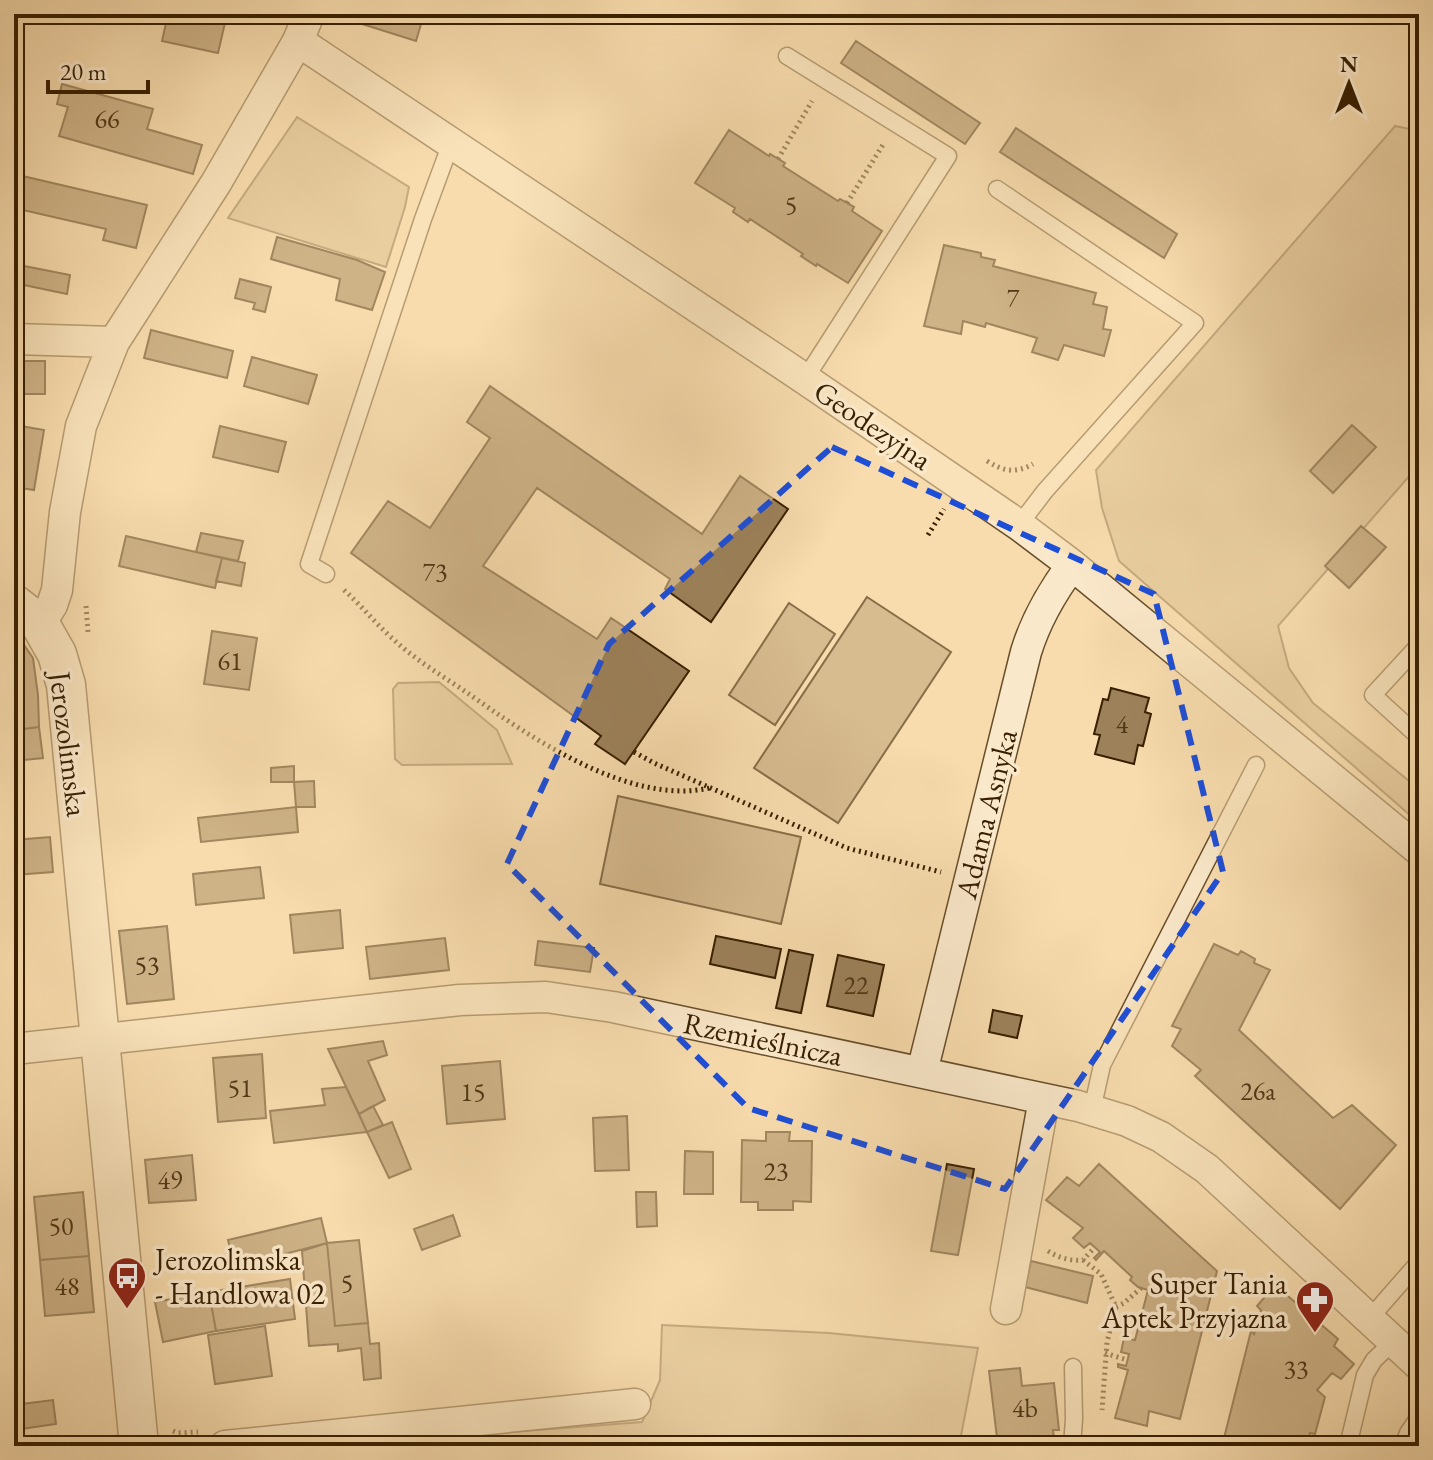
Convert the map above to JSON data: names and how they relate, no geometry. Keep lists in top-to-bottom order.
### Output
{
  "streets": {
    "street": [
      "Geodezyjna",
      "Jerozolimska",
      "Adama Asnyka",
      "Rzemieślnicza"
    ]
  },
  "crossings": [
    ["Geodezyjna", "Jerozolimska"],
    ["Geodezyjna", "Adama Asnyka"],
    ["Jerozolimska", "Rzemieślnicza"],
    ["Adama Asnyka", "Rzemieślnicza"]
  ],
  "places": {
    "bus stop": ["Jerozolimska - Handlowa 02"],
    "pharmacy": ["Super Tania Aptek Przyjazna"]
  },
  "house_numbers": [
    "66",
    "5",
    "7",
    "73",
    "61",
    "4",
    "53",
    "22",
    "51",
    "26a",
    "15",
    "23",
    "49",
    "50",
    "5",
    "48",
    "33",
    "4b"
  ],
  "scale_bar": "20 m",
  "north": "top"
}
